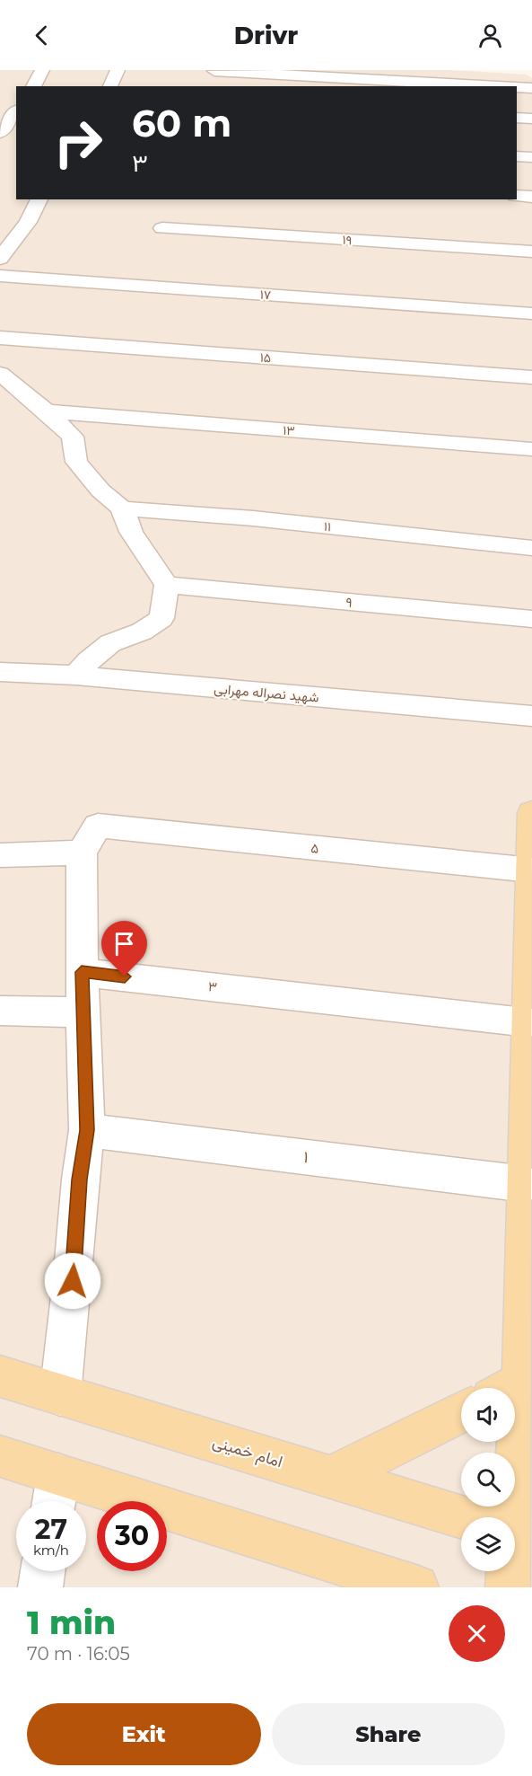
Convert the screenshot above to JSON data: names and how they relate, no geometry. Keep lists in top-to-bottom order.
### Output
{
  "streets": {
    "main road": ["امام خمینی"],
    "street": [
      "۱۹",
      "۱۷",
      "۱۵",
      "۱۳",
      "۱۱",
      "۹",
      "شهید نصراله مهرابی",
      "۵",
      "۳",
      "۱"
    ]
  },
  "page": {
    "header": "Drivr",
    "turn": ["60 m", "۳"],
    "speed": "27 km/h",
    "limit": "30",
    "heading": ["1 min", "70 m · 16:05"],
    "buttons": ["Exit", "Share"]
  }
}
